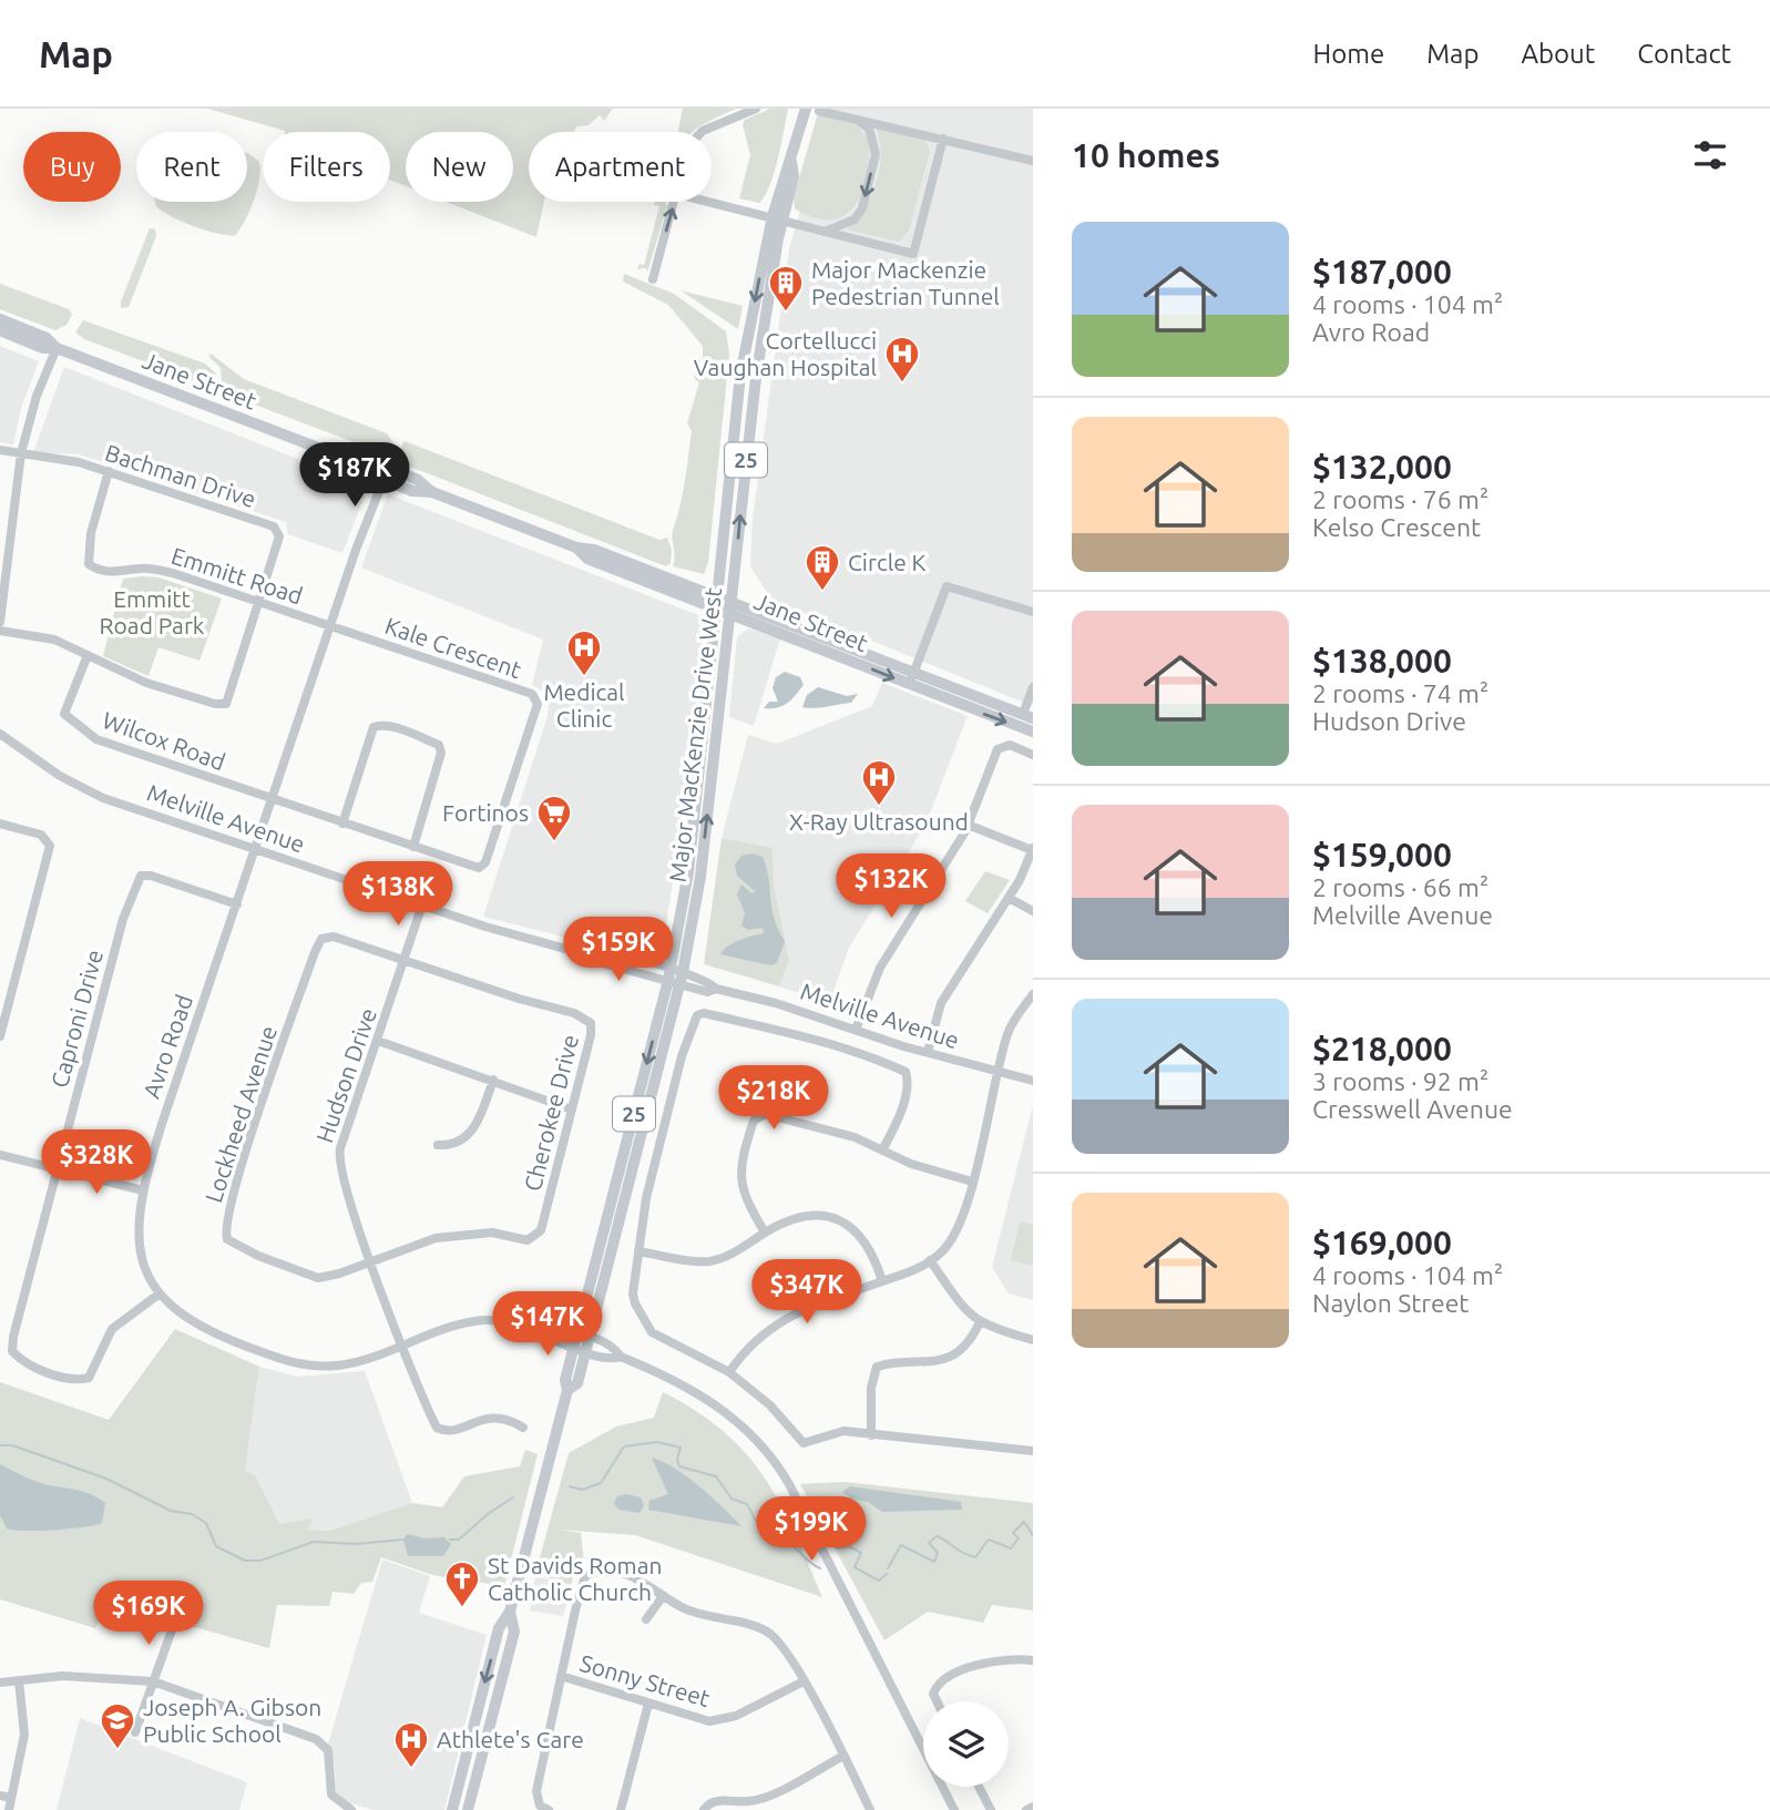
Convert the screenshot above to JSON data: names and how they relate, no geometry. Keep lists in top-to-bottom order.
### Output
{
  "streets": {
    "main road": ["Jane Street", "25", "Major MacKenzie Drive West"],
    "street": [
      "Bachman Drive",
      "Emmitt Road",
      "Kale Crescent",
      "Wilcox Road",
      "Melville Avenue",
      "Caproni Drive",
      "Avro Road",
      "Hudson Drive",
      "Cherokee Drive",
      "Lockheed Avenue",
      "Sonny Street"
    ]
  },
  "crossings": [
    ["Jane Street", "Major MacKenzie Drive West"],
    ["Jane Street", "Avro Road"],
    ["Bachman Drive", "Emmitt Road"],
    ["Bachman Drive", "Wilcox Road"],
    ["Emmitt Road", "Kale Crescent"],
    ["Emmitt Road", "Avro Road"],
    ["Kale Crescent", "Wilcox Road"],
    ["Kale Crescent", "Avro Road"],
    ["Major MacKenzie Drive West", "Melville Avenue"],
    ["Major MacKenzie Drive West", "Avro Road"],
    ["Wilcox Road", "Avro Road"],
    ["Melville Avenue", "Avro Road"],
    ["Melville Avenue", "Hudson Drive"],
    ["Caproni Drive", "Avro Road"],
    ["Avro Road", "Hudson Drive"],
    ["Hudson Drive", "Cherokee Drive"],
    ["Hudson Drive", "Lockheed Avenue"],
    ["Cherokee Drive", "Lockheed Avenue"]
  ],
  "parks": ["Emmitt Road Park"],
  "places": {
    "building": ["Major Mackenzie Pedestrian Tunnel", "Circle K"],
    "hospital": [
      "Cortellucci Vaughan Hospital",
      "Medical Clinic",
      "X-Ray Ultrasound",
      "Athlete's Care"
    ],
    "supermarket": ["Fortinos"],
    "church": ["St Davids Roman Catholic Church"],
    "school or university": ["Joseph A. Gibson Public School"]
  },
  "page": {
    "header": "Map",
    "nav": [
      "Home",
      "Map",
      "About",
      "Contact"
    ],
    "heading": "10 homes",
    "chip": [
      "Buy",
      "Rent",
      "Filters",
      "New",
      "Apartment"
    ],
    "list": [
      {
        "name": "$187,000",
        "note": "4 rooms · 104 m² · Avro Road"
      },
      {
        "name": "$132,000",
        "note": "2 rooms · 76 m² · Kelso Crescent"
      },
      {
        "name": "$138,000",
        "note": "2 rooms · 74 m² · Hudson Drive"
      },
      {
        "name": "$159,000",
        "note": "2 rooms · 66 m² · Melville Avenue"
      },
      {
        "name": "$218,000",
        "note": "3 rooms · 92 m² · Cresswell Avenue"
      },
      {
        "name": "$169,000",
        "note": "4 rooms · 104 m² · Naylon Street"
      }
    ],
    "price": [
      "$187K",
      "$132K",
      "$138K",
      "$159K",
      "$218K",
      "$328K",
      "$347K",
      "$147K",
      "$199K",
      "$169K"
    ]
  }
}
